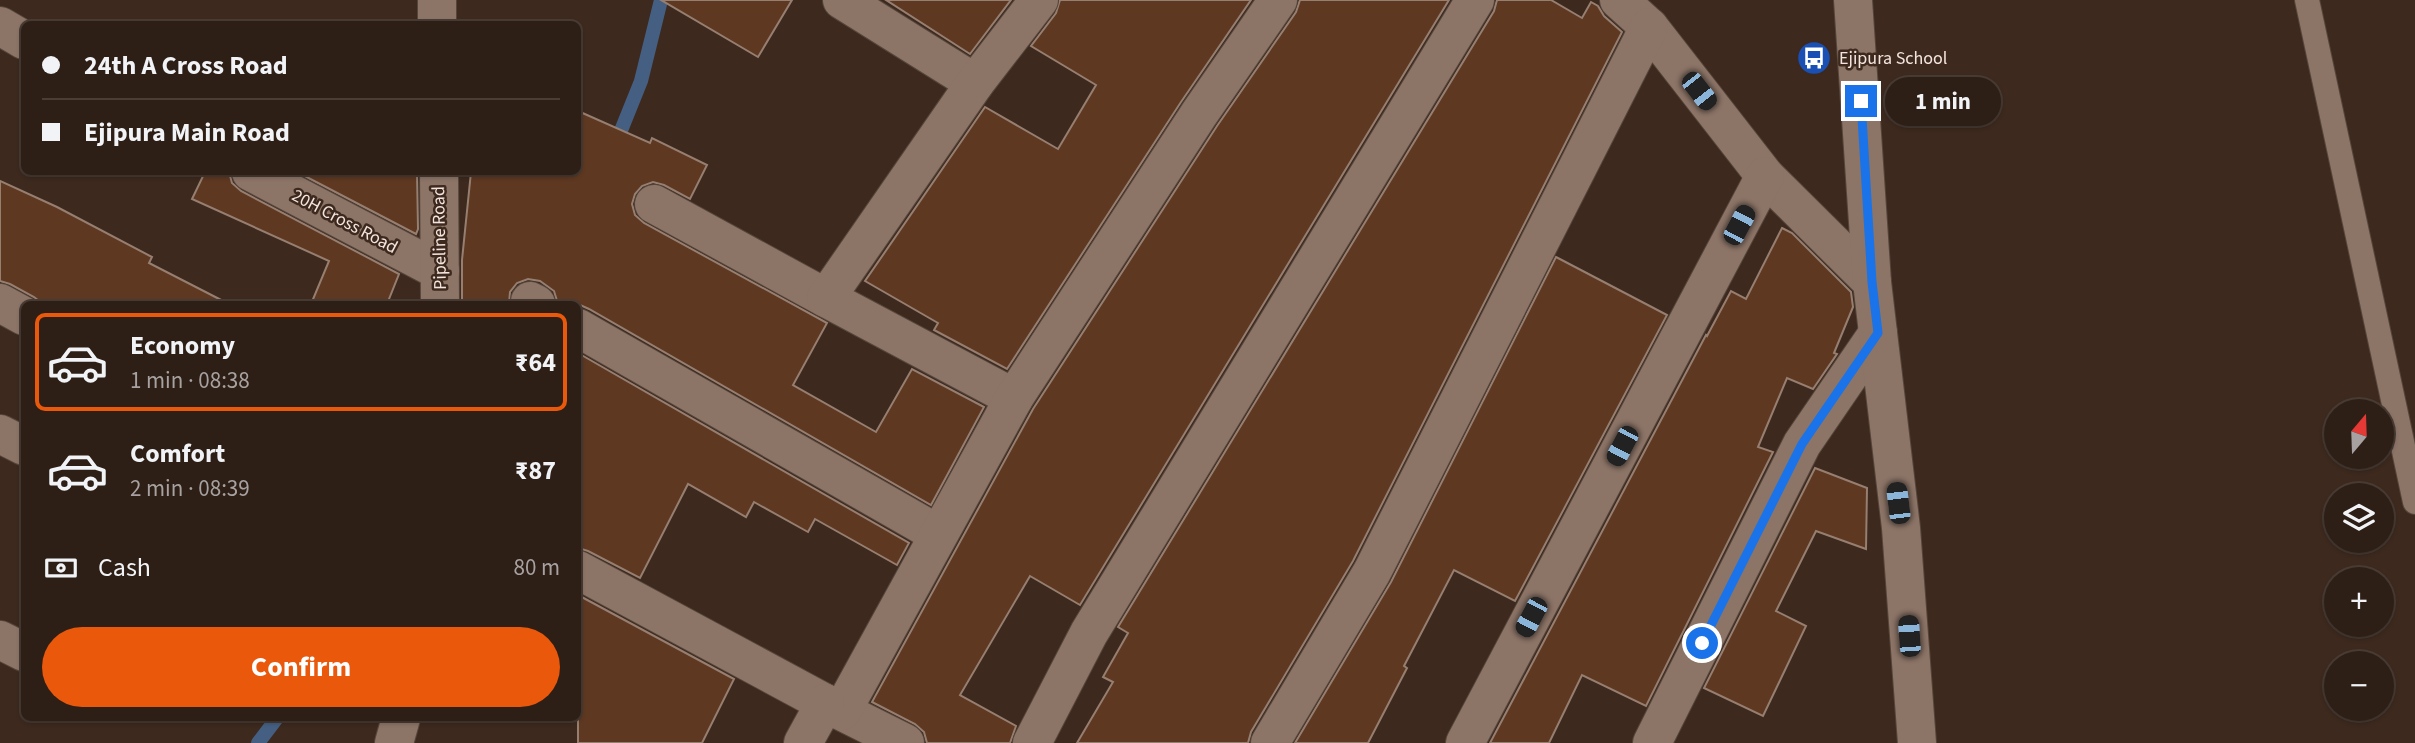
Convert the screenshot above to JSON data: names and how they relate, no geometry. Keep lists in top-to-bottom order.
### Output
{
  "streets": {
    "street": ["20H Cross Road", "Pipeline Road"]
  },
  "crossings": [
    ["20H Cross Road", "Pipeline Road"]
  ],
  "places": {
    "bus stop": ["Ejipura School"]
  },
  "north": "top",
  "page": {
    "banner": ["24th A Cross Road", "Ejipura Main Road"],
    "bubble": "1 min",
    "list": [
      {
        "name": "Economy",
        "note": "1 min · 08:38",
        "value": "₹64"
      },
      {
        "name": "Comfort",
        "note": "2 min · 08:39",
        "value": "₹87"
      }
    ],
    "map_buttons": ["+", "−"],
    "pay": ["Cash", "80 m"],
    "buttons": "Confirm"
  }
}
